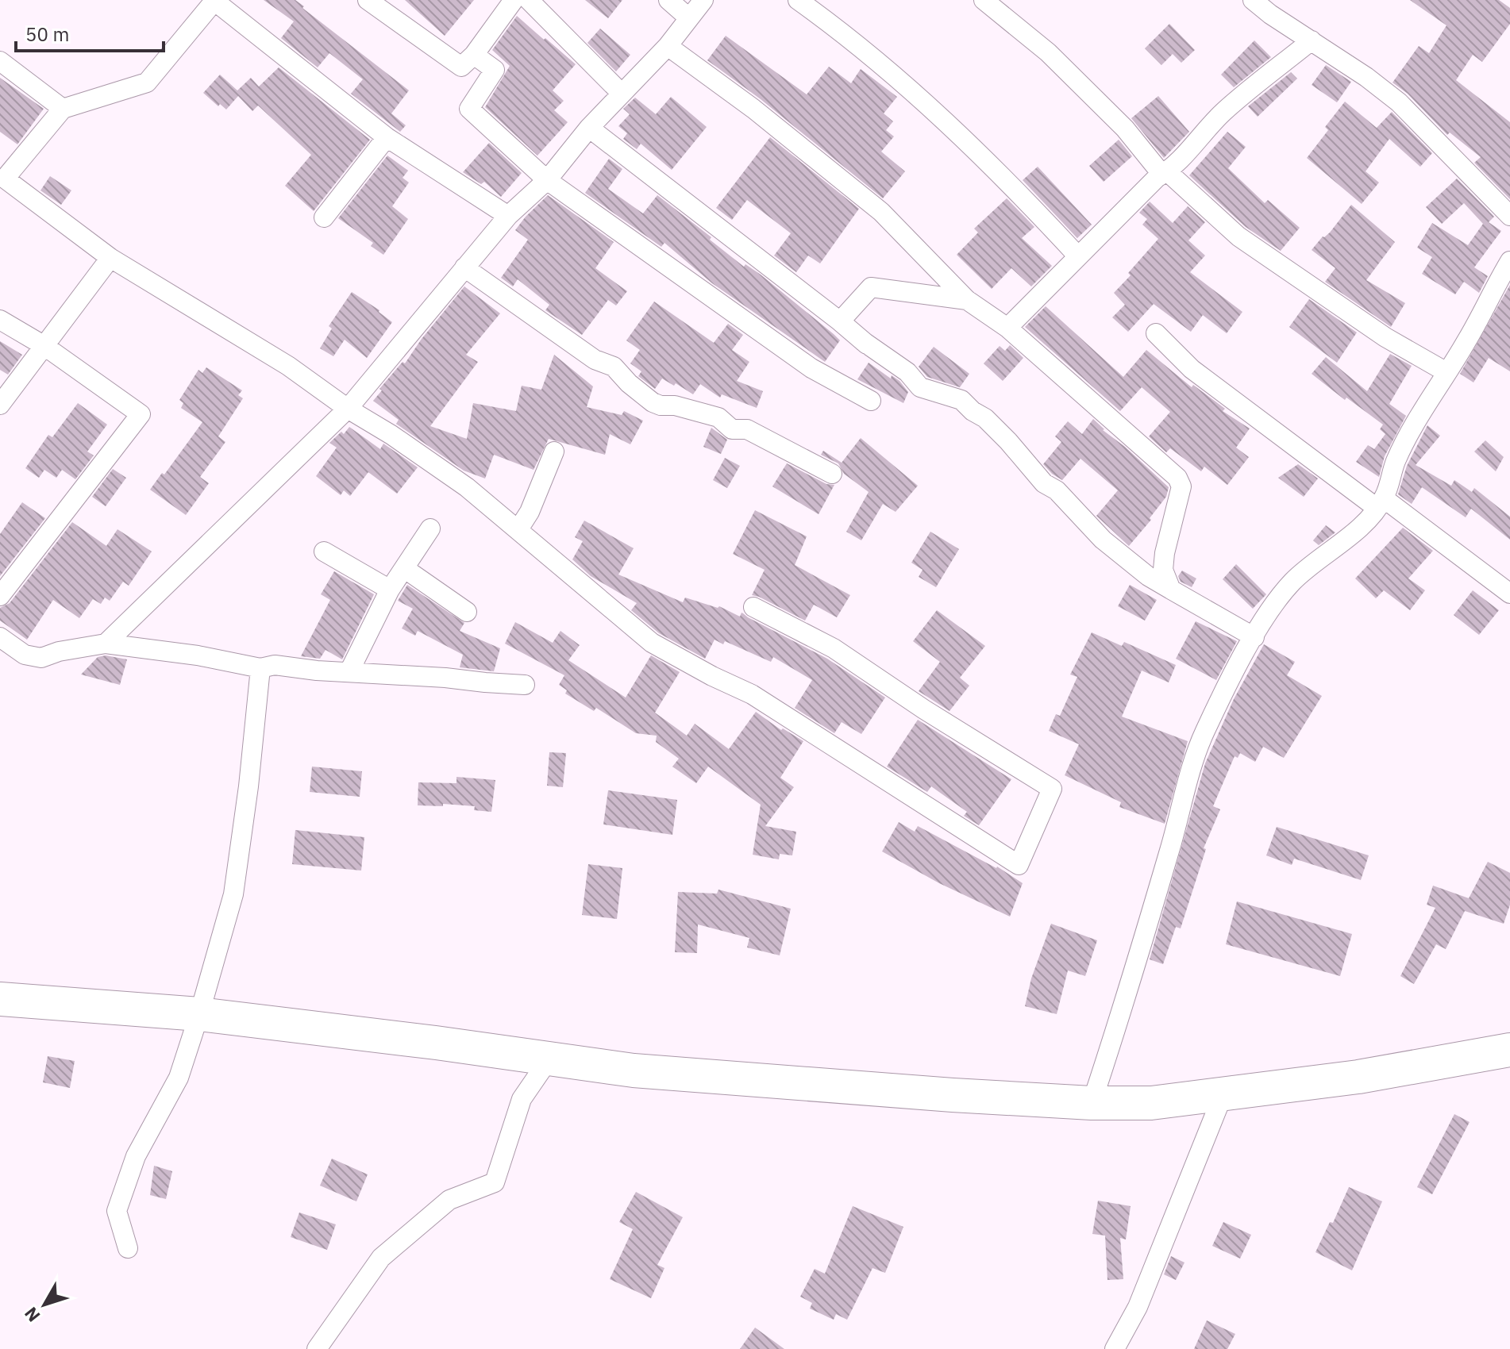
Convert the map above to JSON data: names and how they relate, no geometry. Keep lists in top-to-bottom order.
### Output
{
  "scale_bar": "50 m",
  "north": "bottom left"
}
